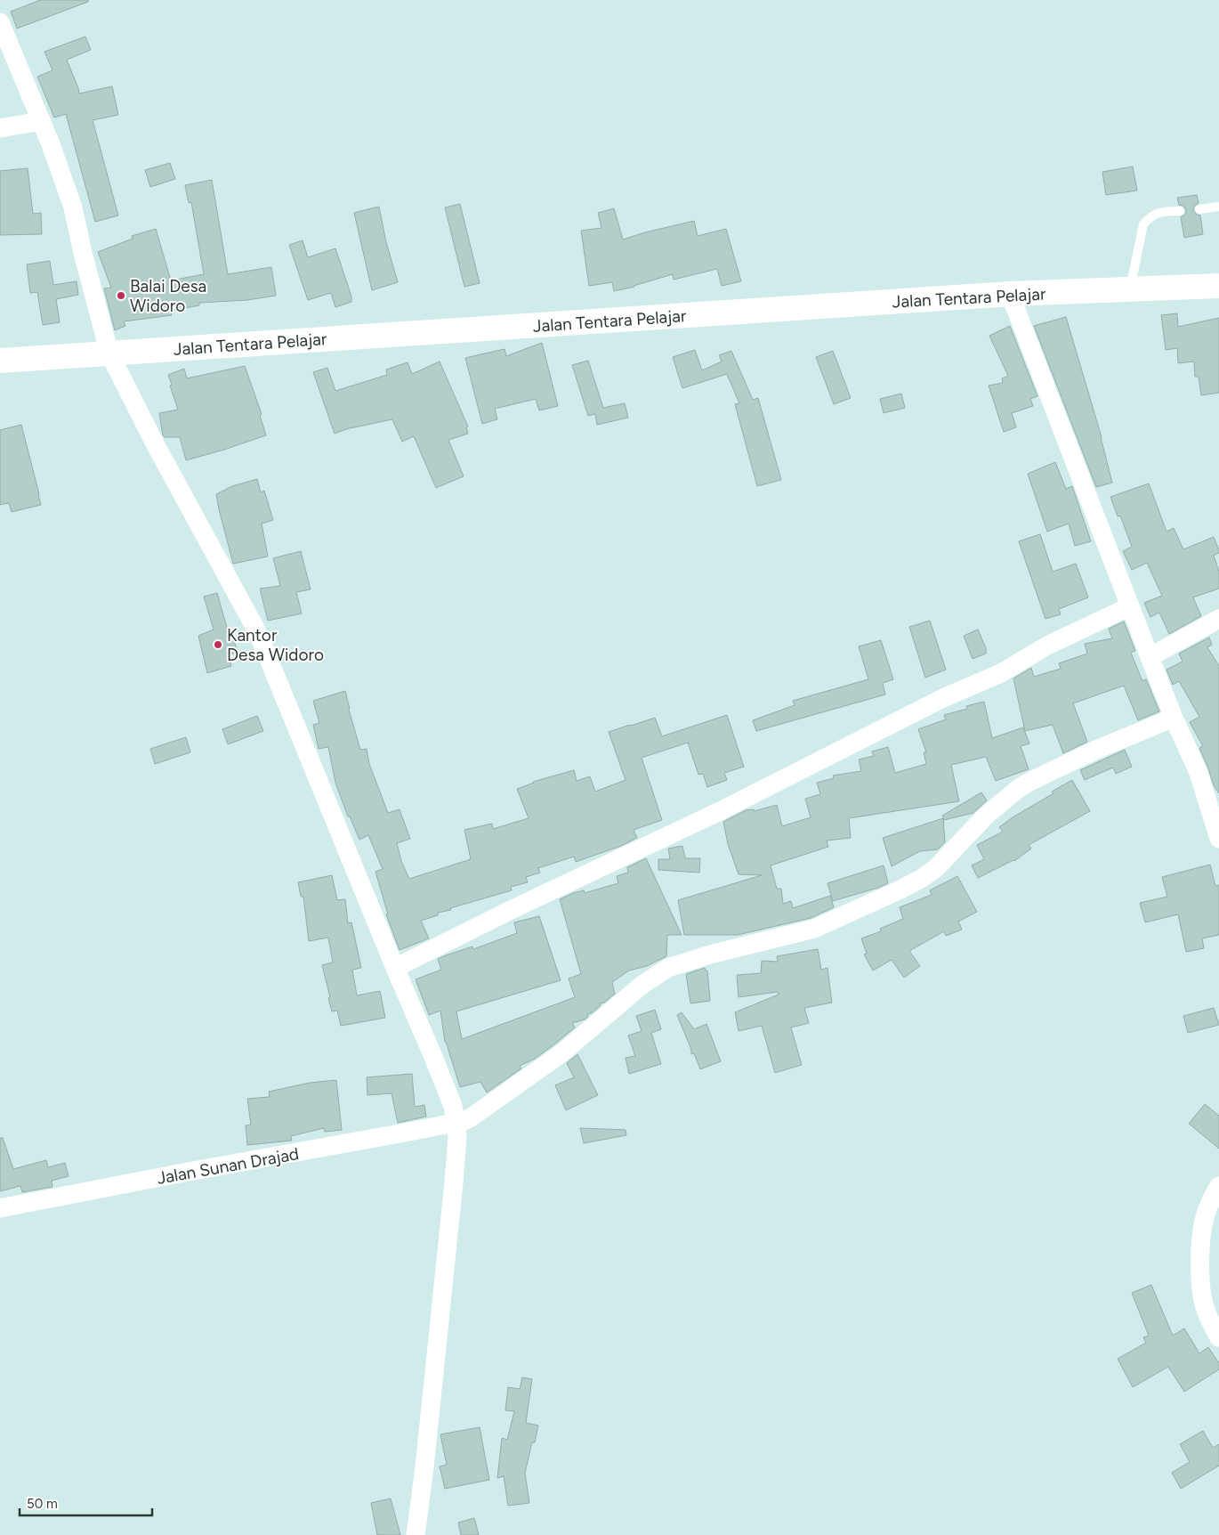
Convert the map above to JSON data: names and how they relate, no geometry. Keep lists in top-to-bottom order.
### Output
{
  "streets": {
    "main road": ["Jalan Tentara Pelajar"],
    "street": ["Jalan Sunan Drajad"]
  },
  "places": ["Balai Desa Widoro", "Kantor Desa Widoro"],
  "scale_bar": "50 m"
}
